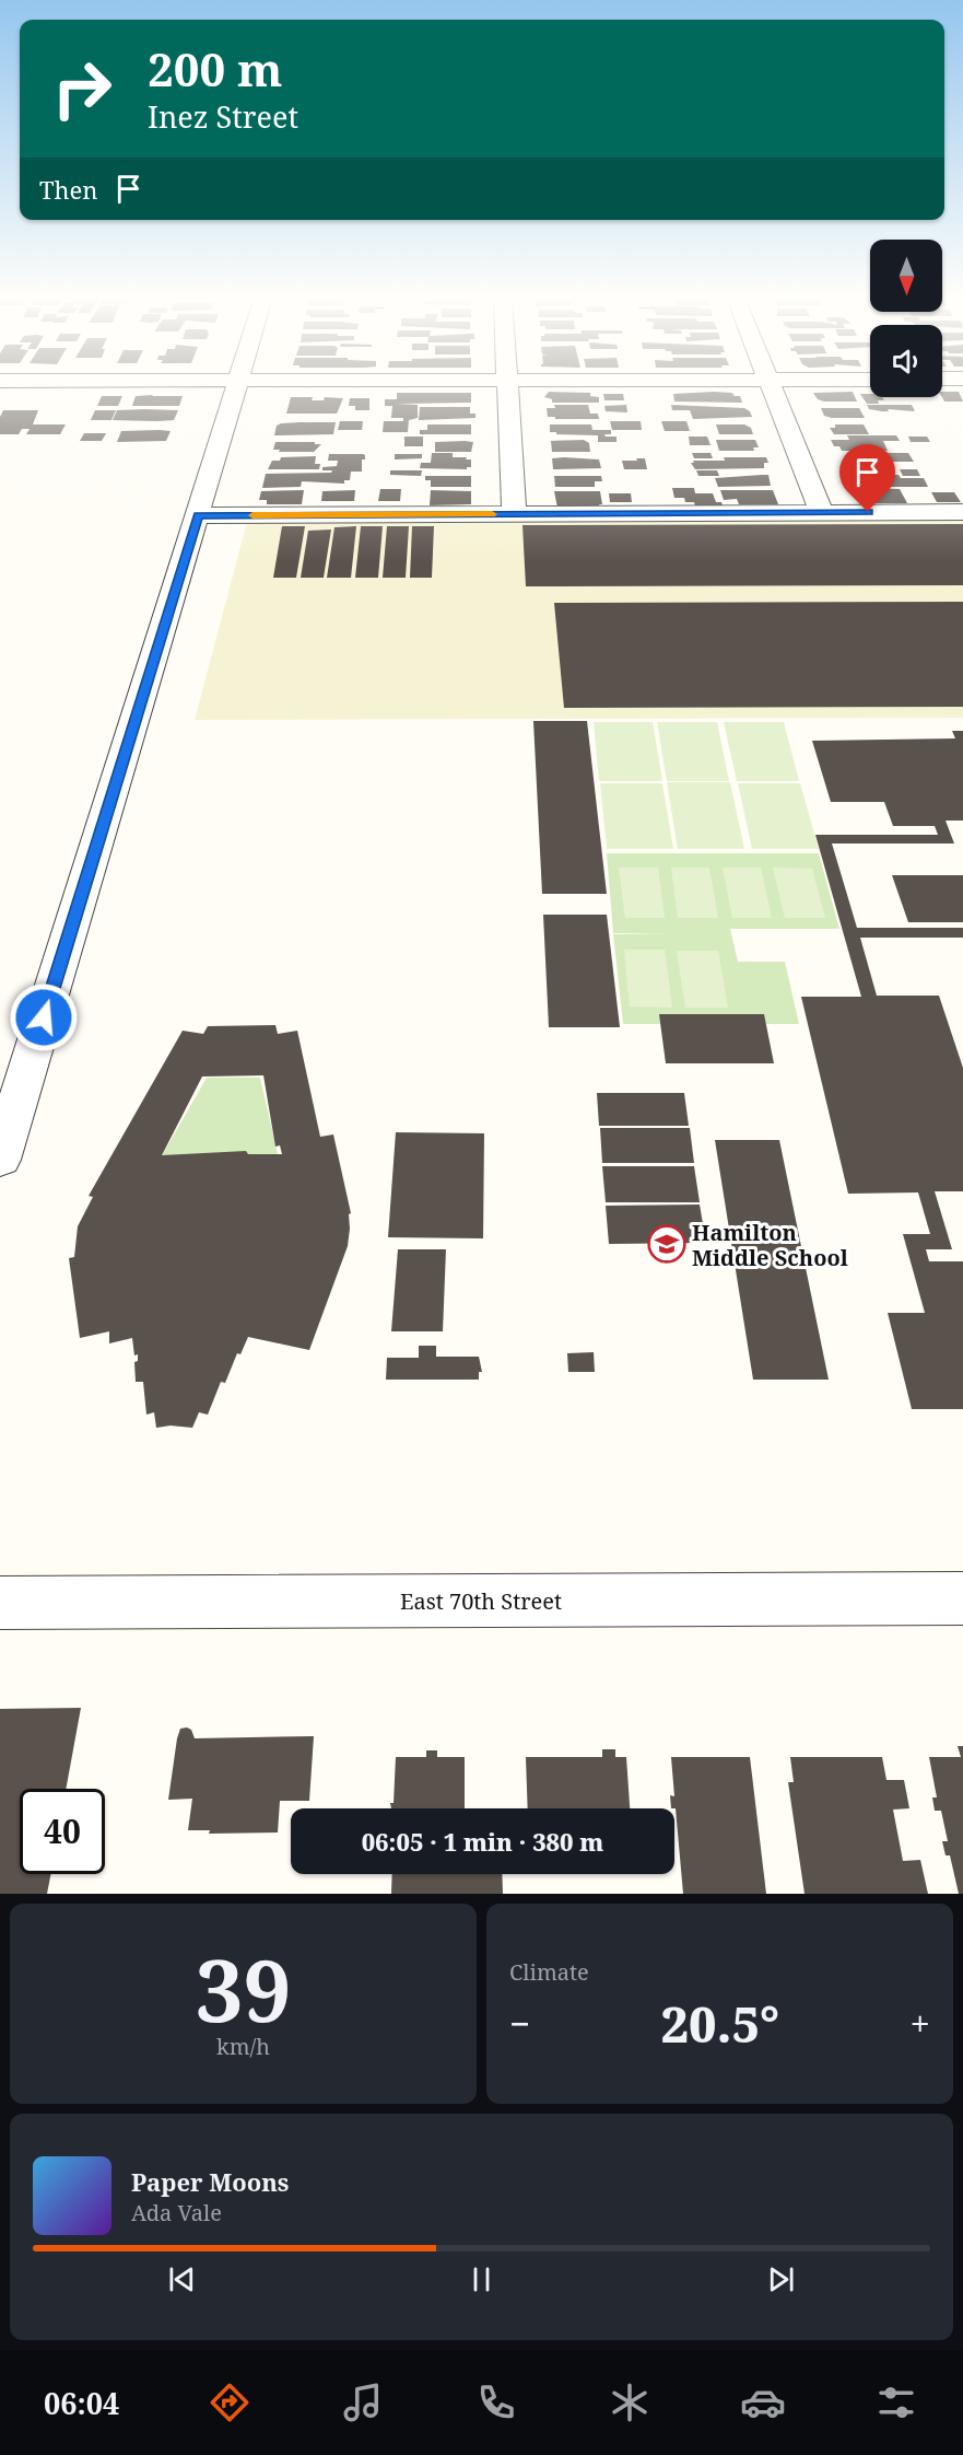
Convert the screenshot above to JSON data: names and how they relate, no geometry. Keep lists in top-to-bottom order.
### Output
{
  "streets": {
    "street": ["East 70th Street"]
  },
  "places": {
    "school or university": ["Hamilton Middle School"]
  },
  "north": "bottom",
  "page": {
    "turn": ["200 m", "Inez Street"],
    "then": "Then",
    "limit": "40",
    "trip": "06:05 · 1 min · 380 m",
    "tile": [
      ["39", "km/h"],
      "Climate"
    ],
    "heat": ["−", "20.5°", "+"],
    "song": ["Paper Moons", "Ada Vale"],
    "tabs": "06:04"
  }
}
